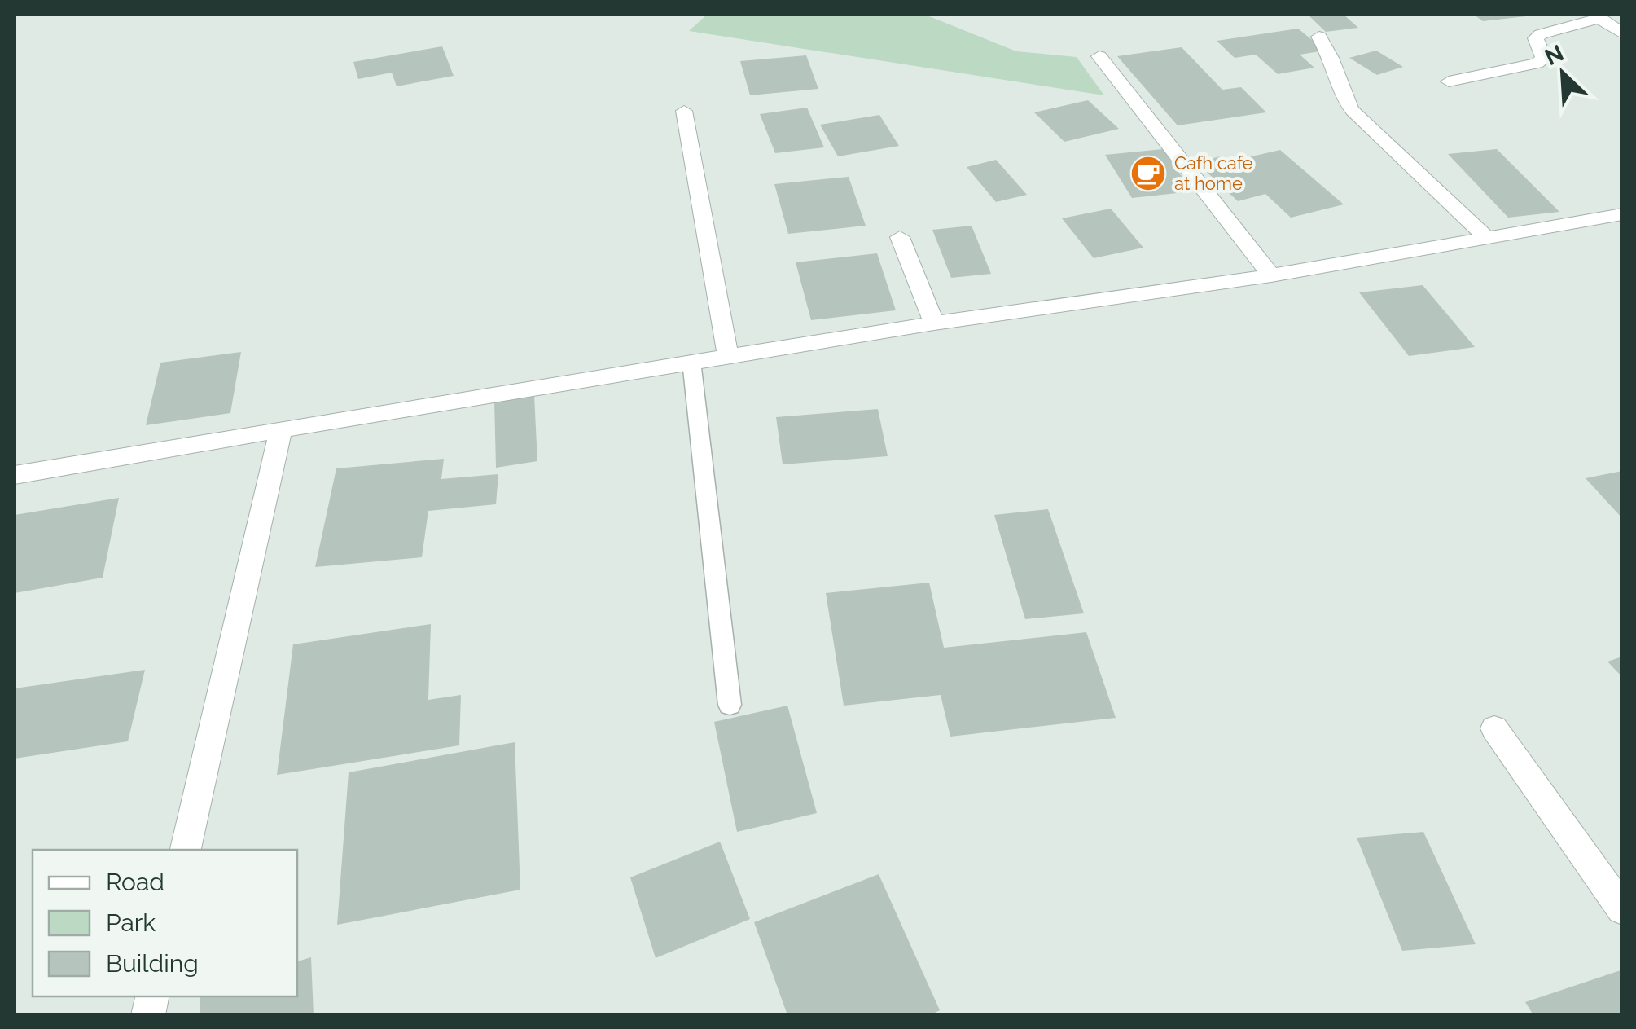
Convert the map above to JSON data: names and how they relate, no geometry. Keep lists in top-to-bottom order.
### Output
{
  "places": {
    "cafe": ["Cafh cafe at home"]
  },
  "legend": ["Road", "Park", "Building"],
  "north": "top left"
}
